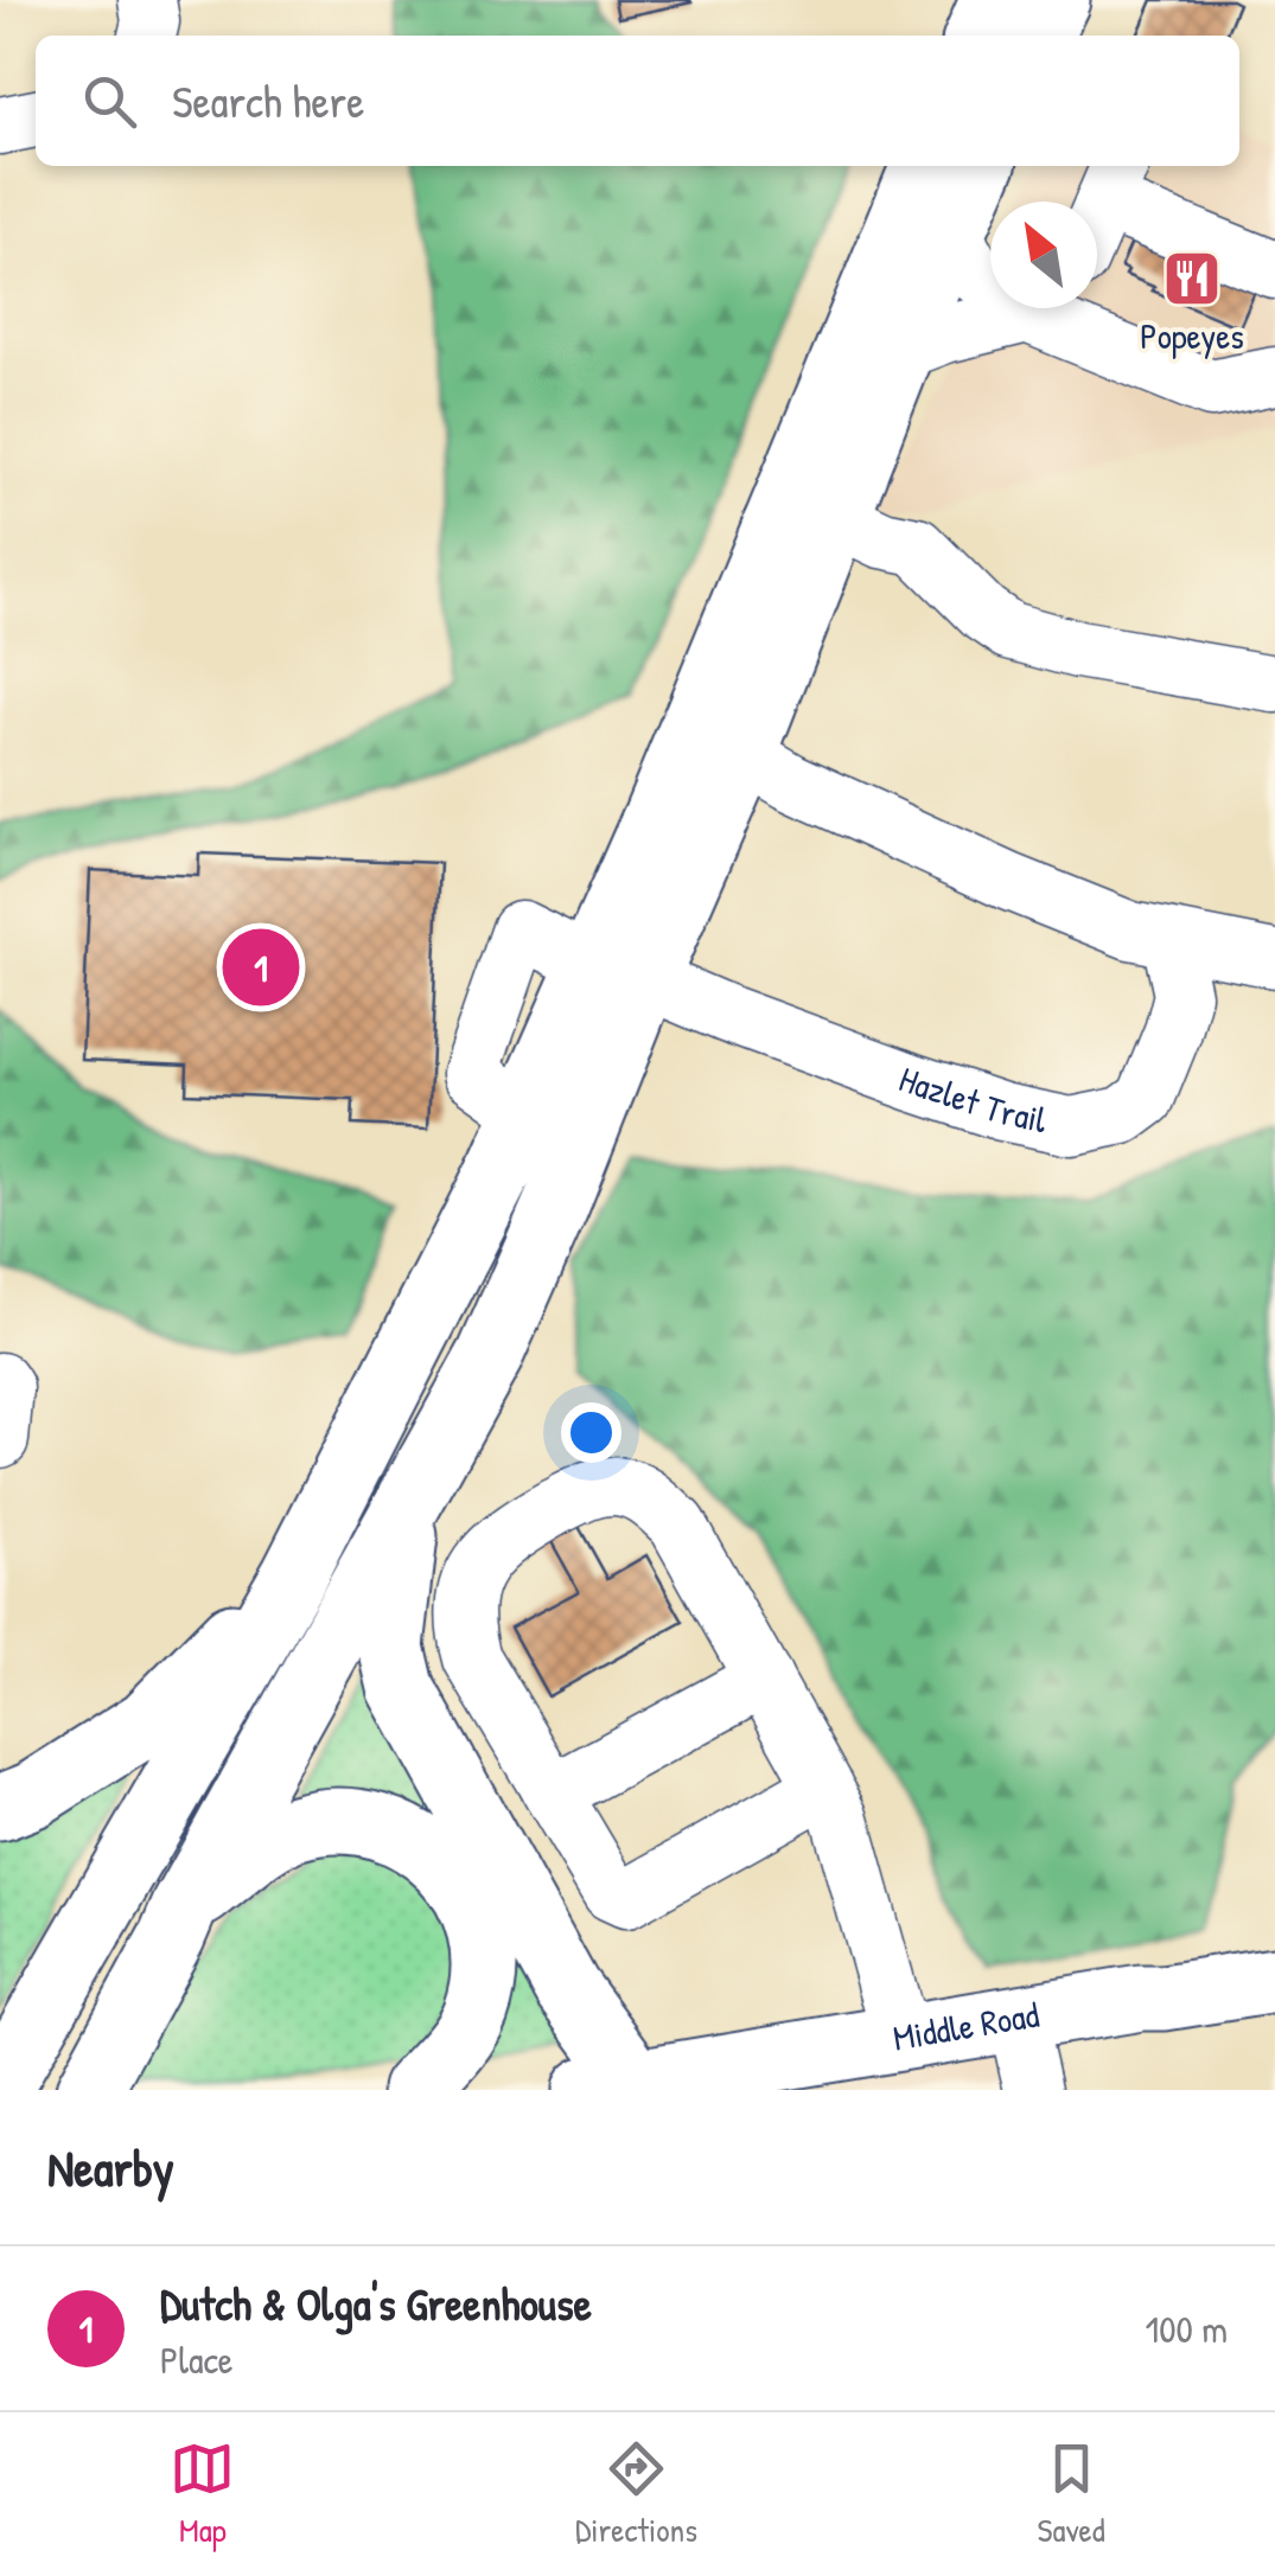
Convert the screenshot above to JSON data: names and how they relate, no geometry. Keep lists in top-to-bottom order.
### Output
{
  "streets": {
    "main road": ["Middle Road"],
    "street": ["Hazlet Trail"]
  },
  "places": {
    "restaurant": ["Popeyes"]
  },
  "north": "top left",
  "page": {
    "search": "Search here",
    "pins": "1",
    "heading": "Nearby",
    "list": [
      {
        "mark": "1",
        "name": "Dutch & Olga's Greenhouse",
        "note": "Place",
        "value": "100 m"
      }
    ],
    "nav": ["Map", "Directions", "Saved"]
  }
}
